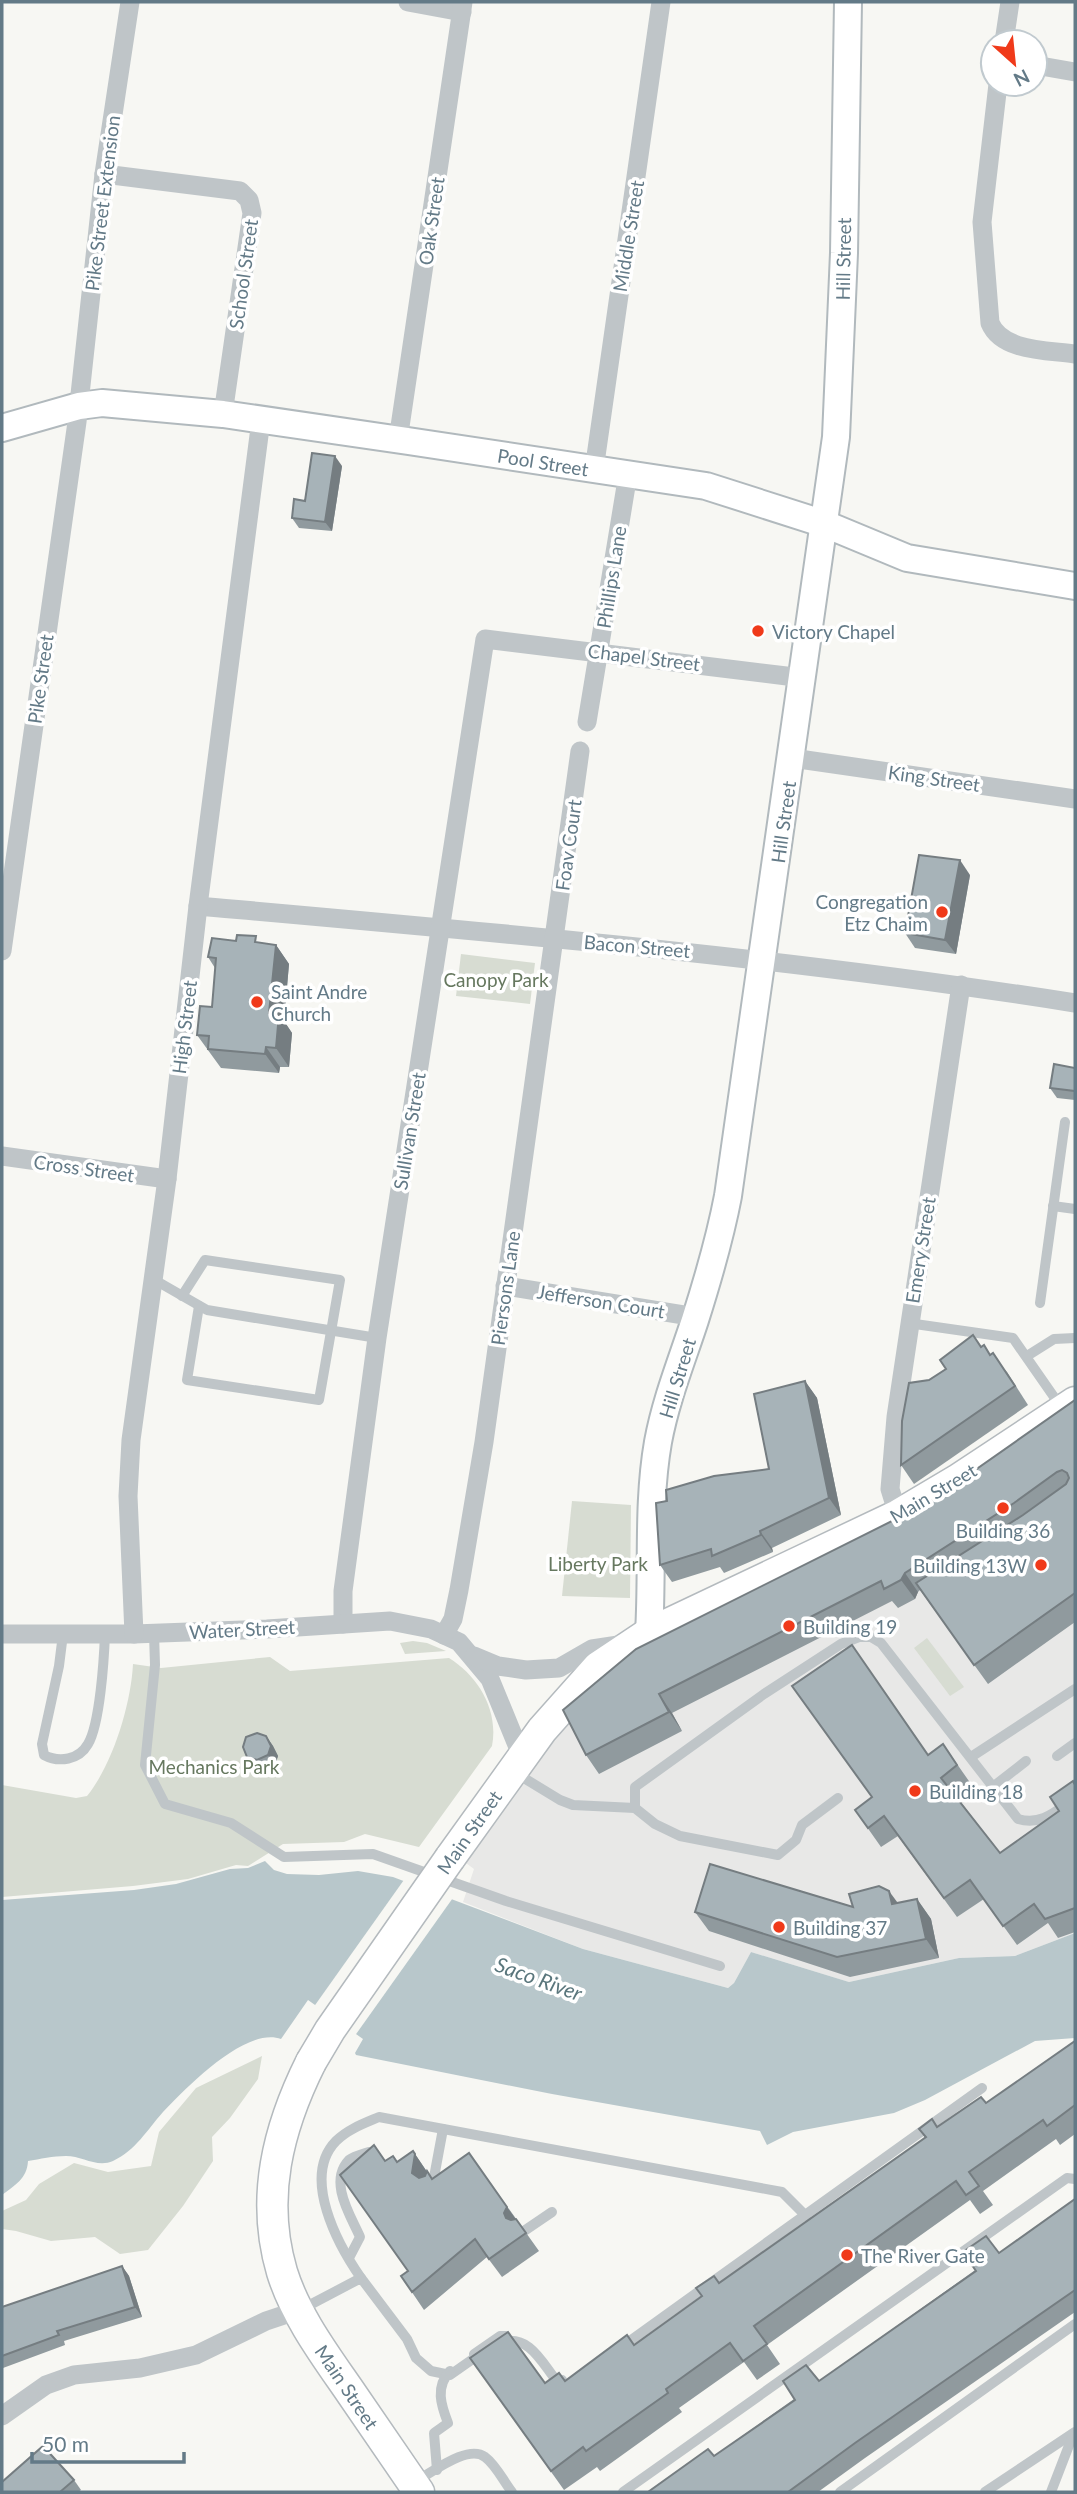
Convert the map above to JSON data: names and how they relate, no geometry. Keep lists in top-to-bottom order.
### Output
{
  "streets": {
    "main road": ["Main Street"],
    "street": [
      "Pike Street Extension",
      "Oak Street",
      "Middle Street",
      "Hill Street",
      "School Street",
      "Pool Street",
      "Phillips Lane",
      "Chapel Street",
      "Pike Street",
      "King Street",
      "Foav Court",
      "Bacon Street",
      "High Street",
      "Sullivan Street",
      "Cross Street",
      "Emery Street",
      "Piersons Lane",
      "Jefferson Court",
      "Water Street"
    ]
  },
  "crossings": [
    ["Pike Street Extension", "School Street"],
    ["Pike Street Extension", "Pool Street"],
    ["Pike Street Extension", "Pike Street"],
    ["Oak Street", "Pool Street"],
    ["Middle Street", "Pool Street"],
    ["Hill Street", "Pool Street"],
    ["Hill Street", "Chapel Street"],
    ["Hill Street", "King Street"],
    ["Hill Street", "Bacon Street"],
    ["Hill Street", "Jefferson Court"],
    ["Hill Street", "Main Street"],
    ["School Street", "Pool Street"],
    ["Pool Street", "Phillips Lane"],
    ["Pool Street", "Pike Street"],
    ["Pool Street", "High Street"],
    ["Phillips Lane", "Chapel Street"],
    ["Chapel Street", "Sullivan Street"],
    ["Foav Court", "Bacon Street"],
    ["Foav Court", "Piersons Lane"],
    ["Bacon Street", "High Street"],
    ["Bacon Street", "Sullivan Street"],
    ["Bacon Street", "Emery Street"],
    ["Bacon Street", "Piersons Lane"],
    ["High Street", "Cross Street"],
    ["High Street", "Water Street"],
    ["Sullivan Street", "Water Street"],
    ["Emery Street", "Main Street"],
    ["Piersons Lane", "Jefferson Court"],
    ["Piersons Lane", "Water Street"]
  ],
  "water": ["Saco River"],
  "parks": ["Canopy Park", "Liberty Park", "Mechanics Park"],
  "places": [
    "Victory Chapel",
    "Congregation Etz Chaim",
    "Saint Andre Church",
    "Building 36",
    "Building 13W",
    "Building 19",
    "Building 18",
    "Building 37",
    "The River Gate"
  ],
  "scale_bar": "50 m",
  "north": "bottom right"
}
